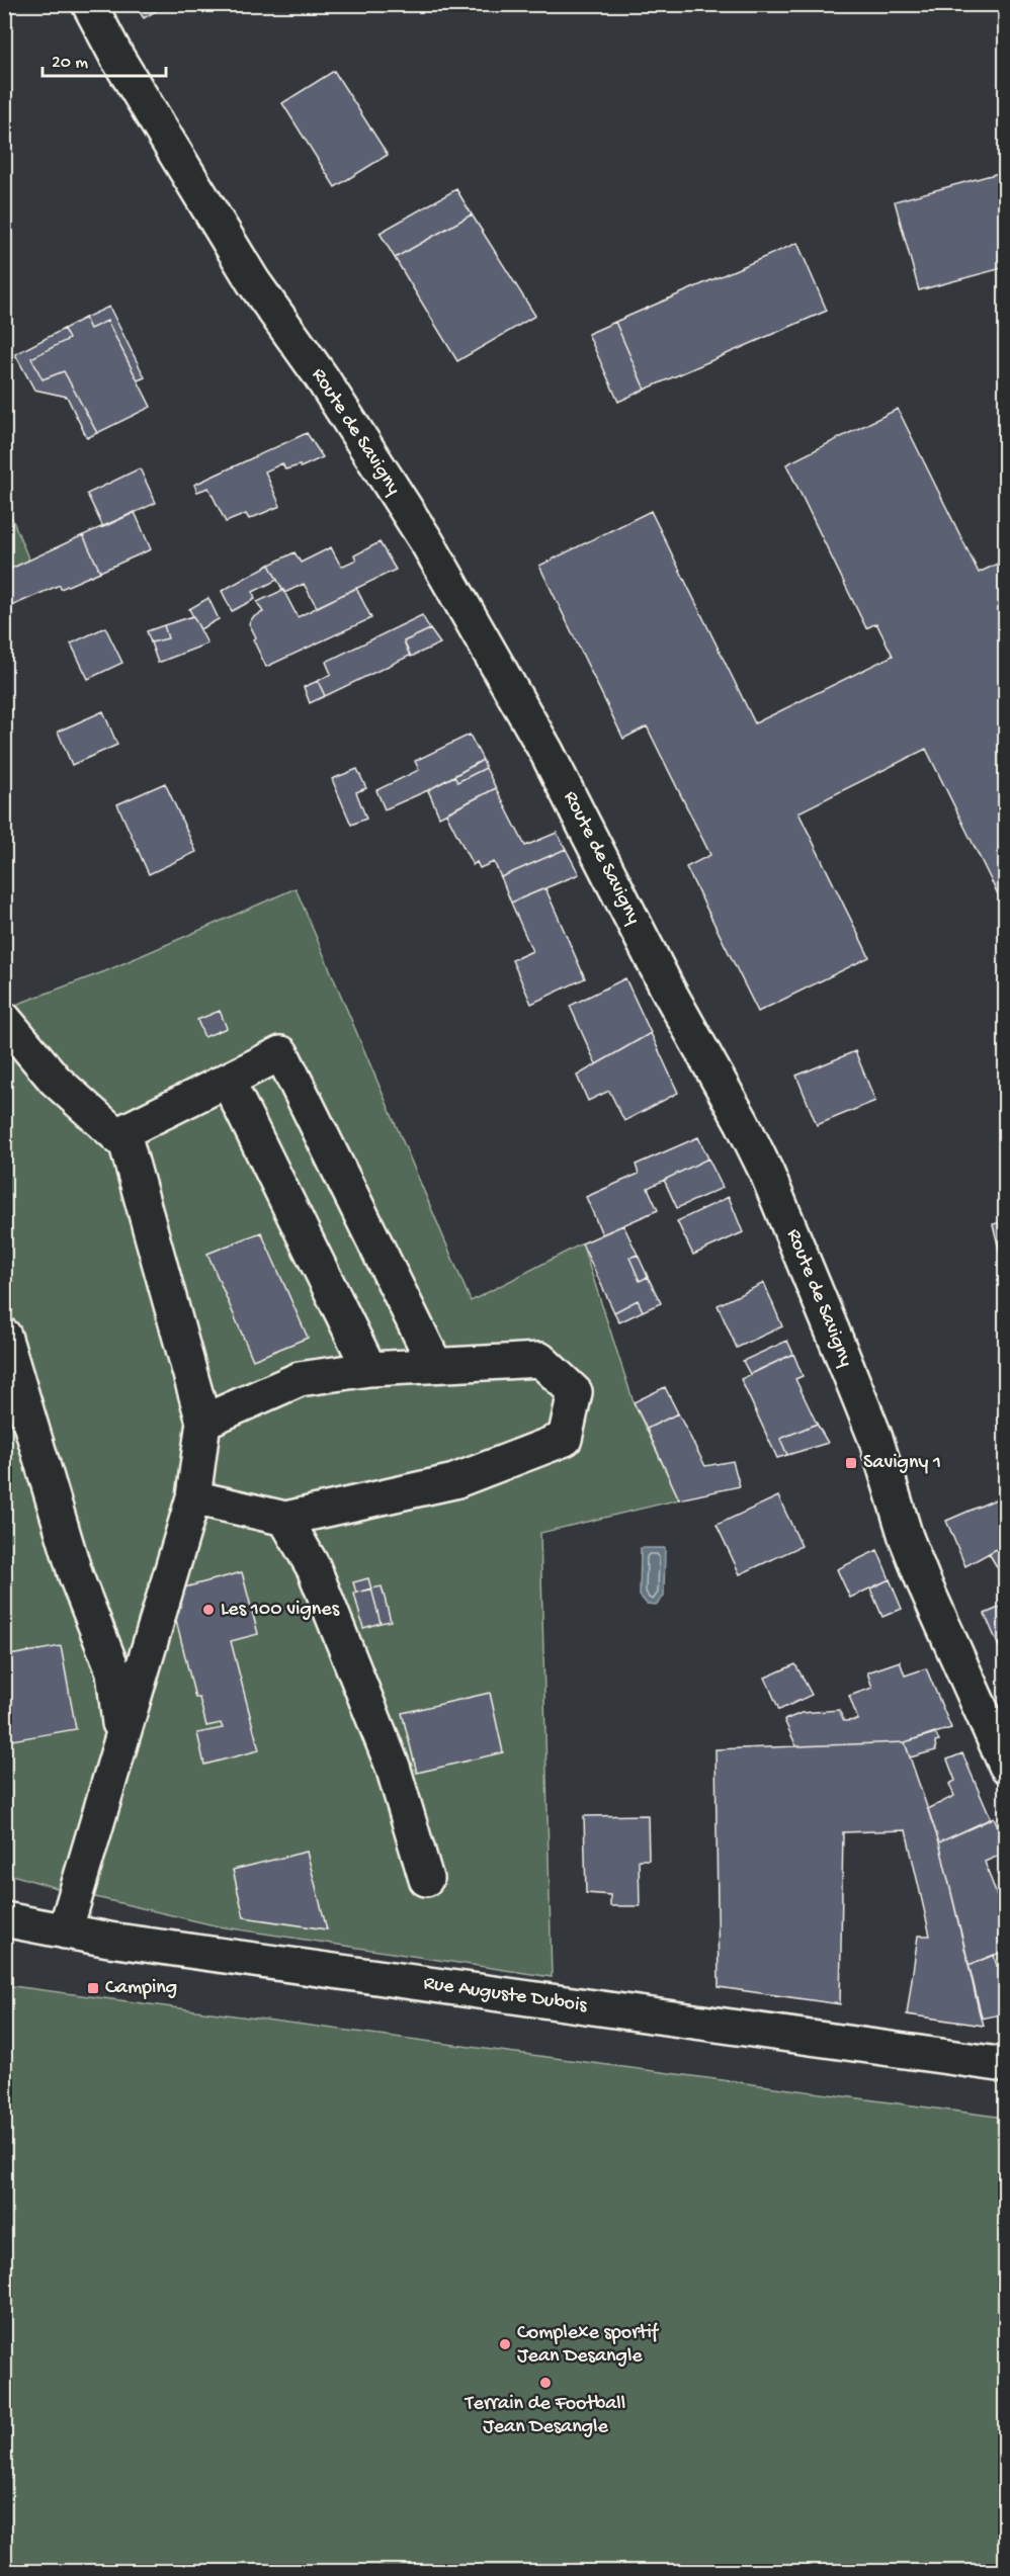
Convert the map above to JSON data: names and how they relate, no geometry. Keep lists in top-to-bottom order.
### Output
{
  "streets": {
    "main road": ["Route de Savigny", "Rue Auguste Dubois"]
  },
  "places": {
    "transit": ["Savigny 1", "Camping"],
    "other": ["Les 100 vignes", "Complexe sportif Jean Desangle", "Terrain de Football Jean Desangle"]
  },
  "scale_bar": "20 m"
}
